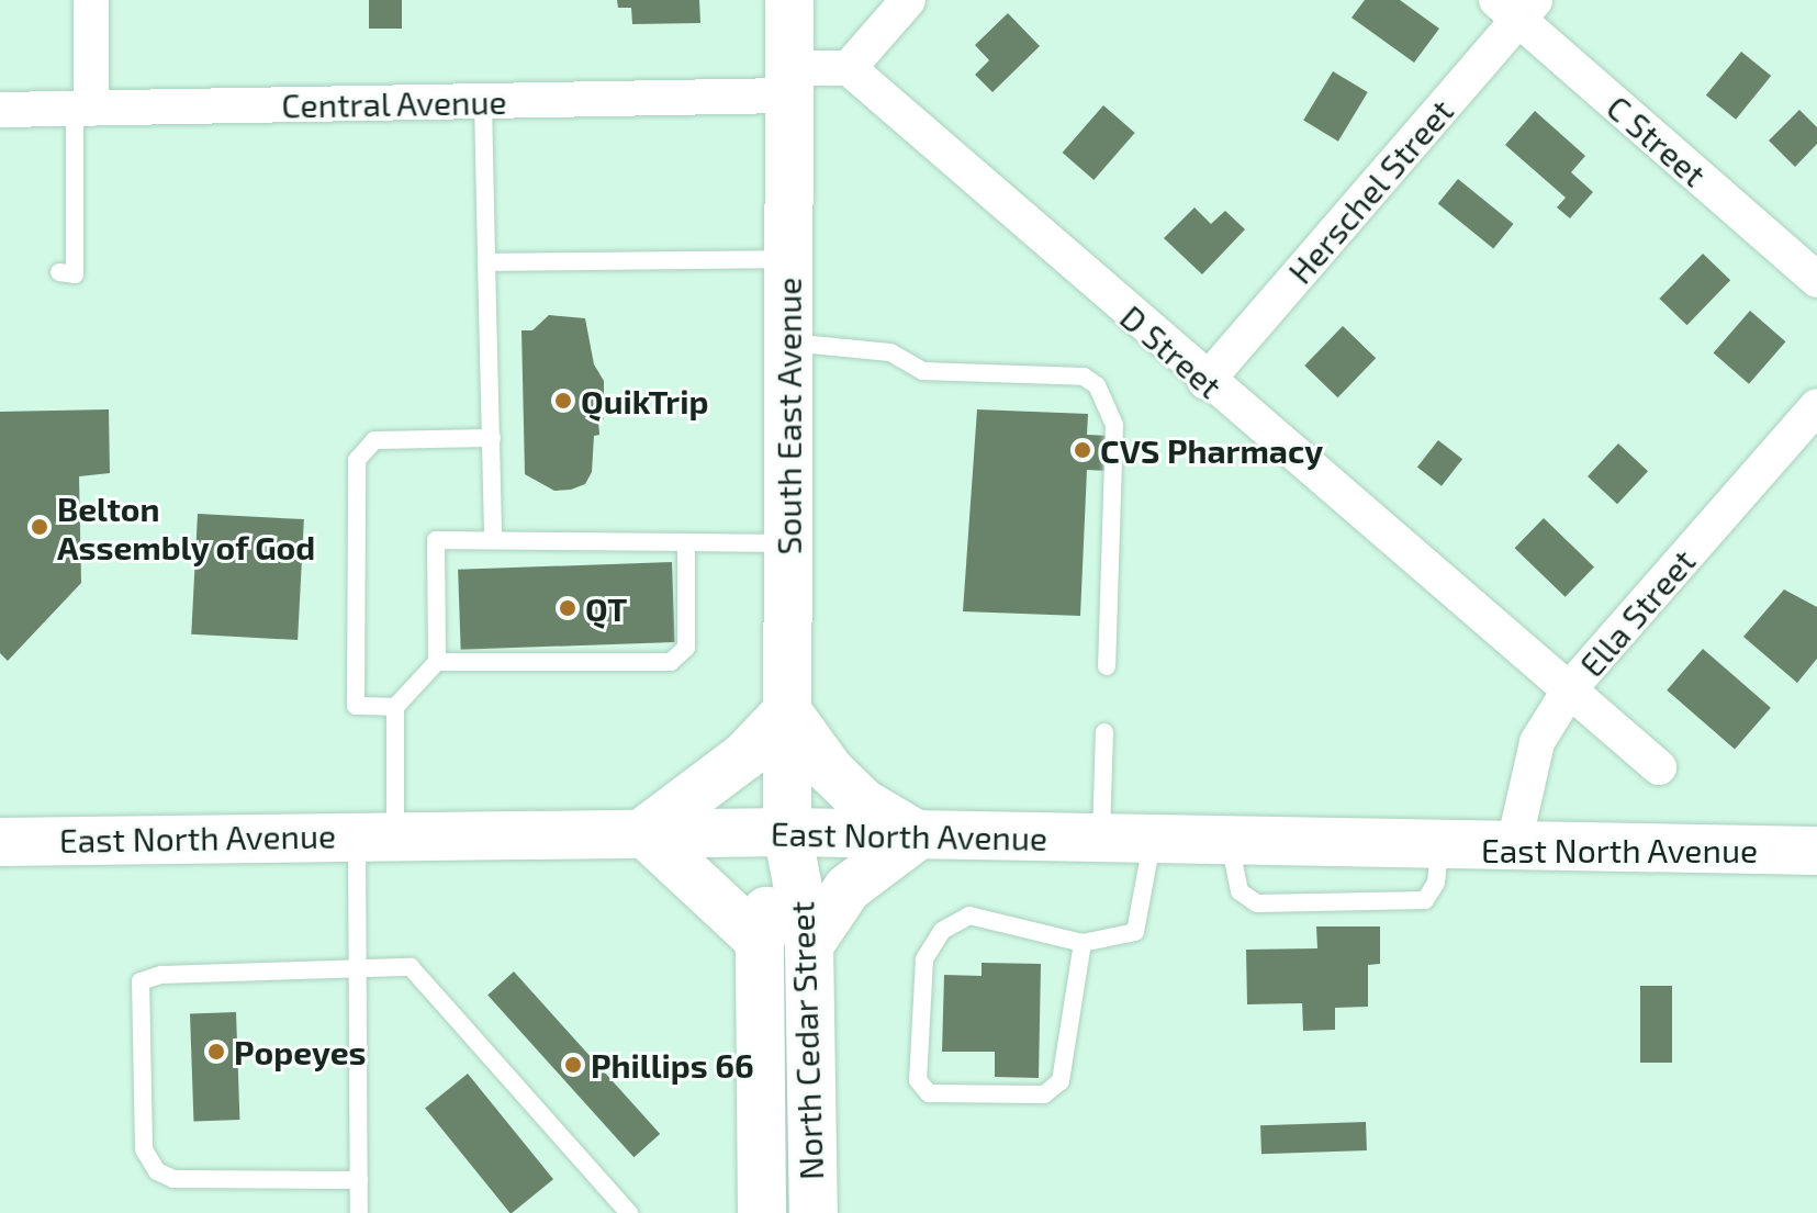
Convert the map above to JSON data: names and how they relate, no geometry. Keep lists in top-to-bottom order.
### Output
{
  "streets": {
    "main road": ["South East Avenue", "East North Avenue", "North Cedar Street"],
    "street": [
      "Central Avenue",
      "C Street",
      "Herschel Street",
      "D Street",
      "Ella Street"
    ]
  },
  "crossings": [
    ["Central Avenue", "D Street"],
    ["Central Avenue", "South East Avenue"],
    ["C Street", "Herschel Street"],
    ["Herschel Street", "D Street"],
    ["D Street", "Ella Street"],
    ["South East Avenue", "East North Avenue"],
    ["South East Avenue", "North Cedar Street"],
    ["Ella Street", "East North Avenue"],
    ["East North Avenue", "North Cedar Street"]
  ],
  "places": [
    "QuikTrip",
    "CVS Pharmacy",
    "Belton Assembly of God",
    "QT",
    "Popeyes",
    "Phillips 66"
  ]
}
